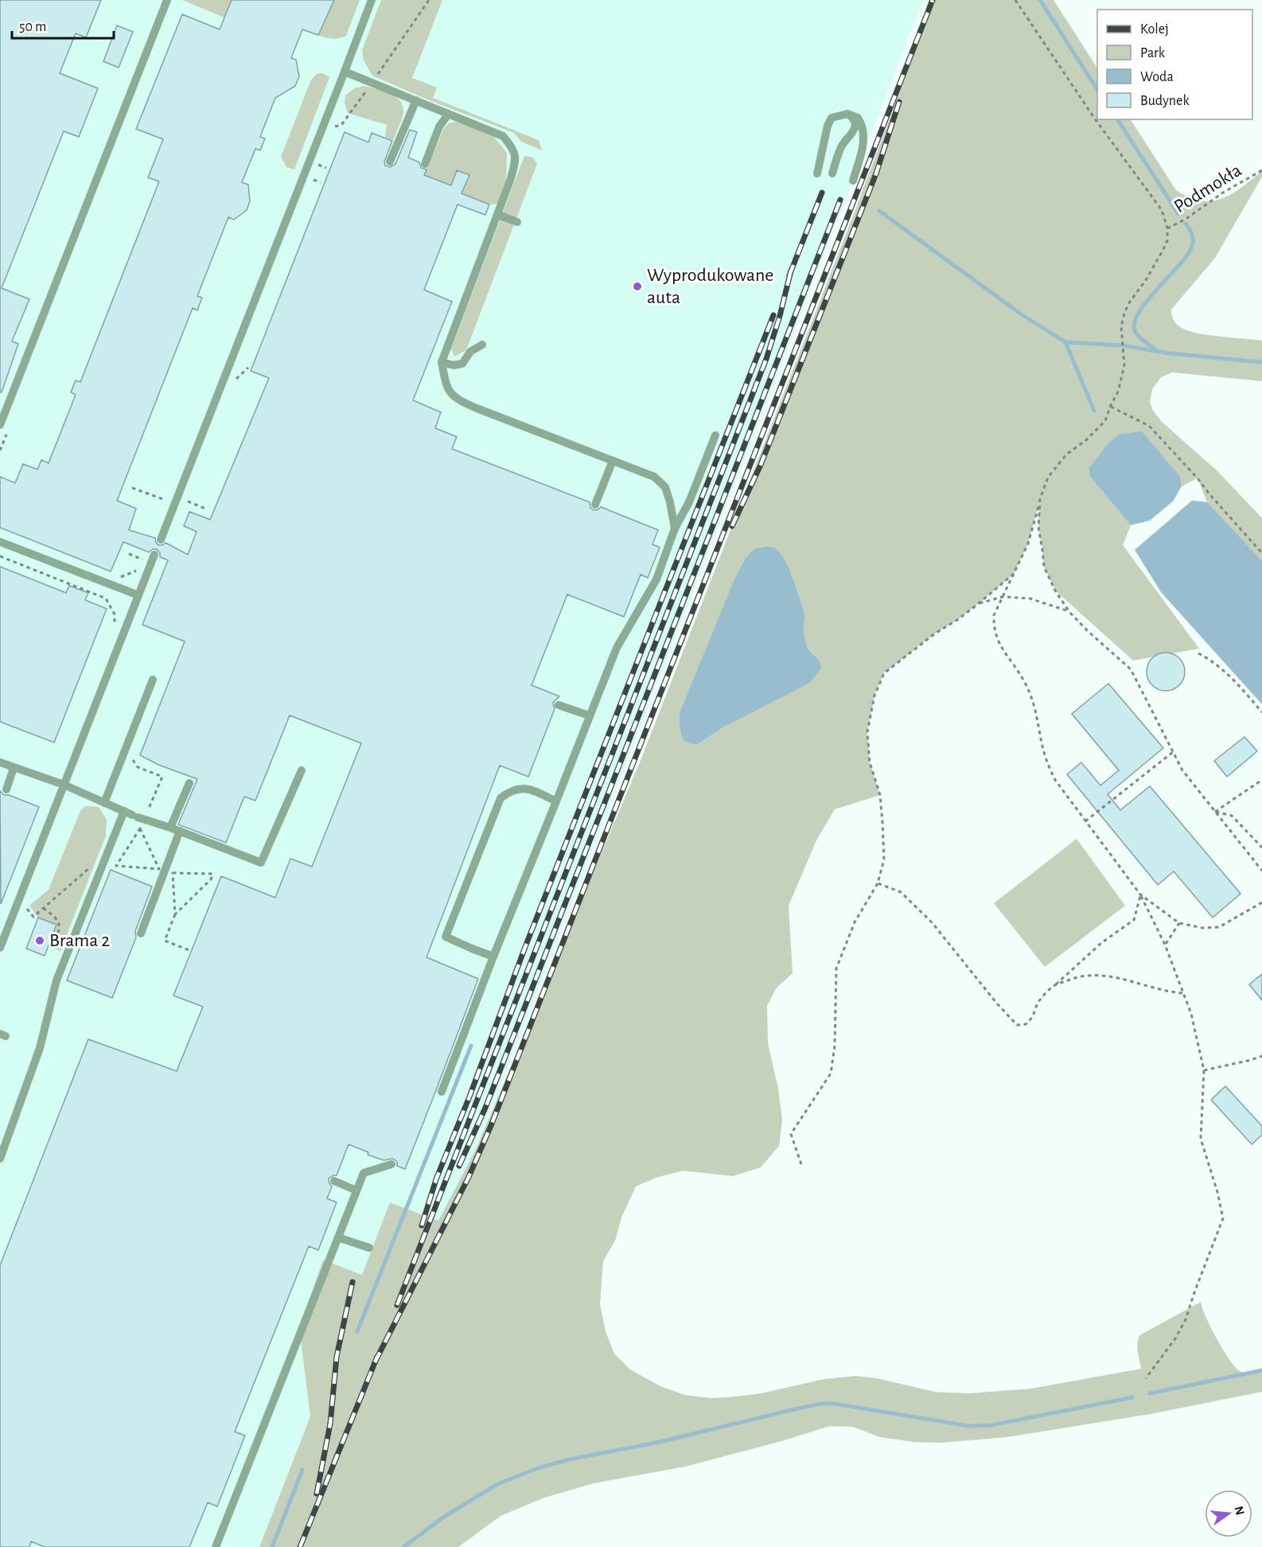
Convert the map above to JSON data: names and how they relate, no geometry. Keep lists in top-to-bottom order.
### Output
{
  "streets": {
    "path": ["Podmokła"]
  },
  "places": ["Wyprodukowane auta", "Brama 2"],
  "legend": [
    "Kolej",
    "Park",
    "Woda",
    "Budynek"
  ],
  "scale_bar": "50 m",
  "north": "right"
}
